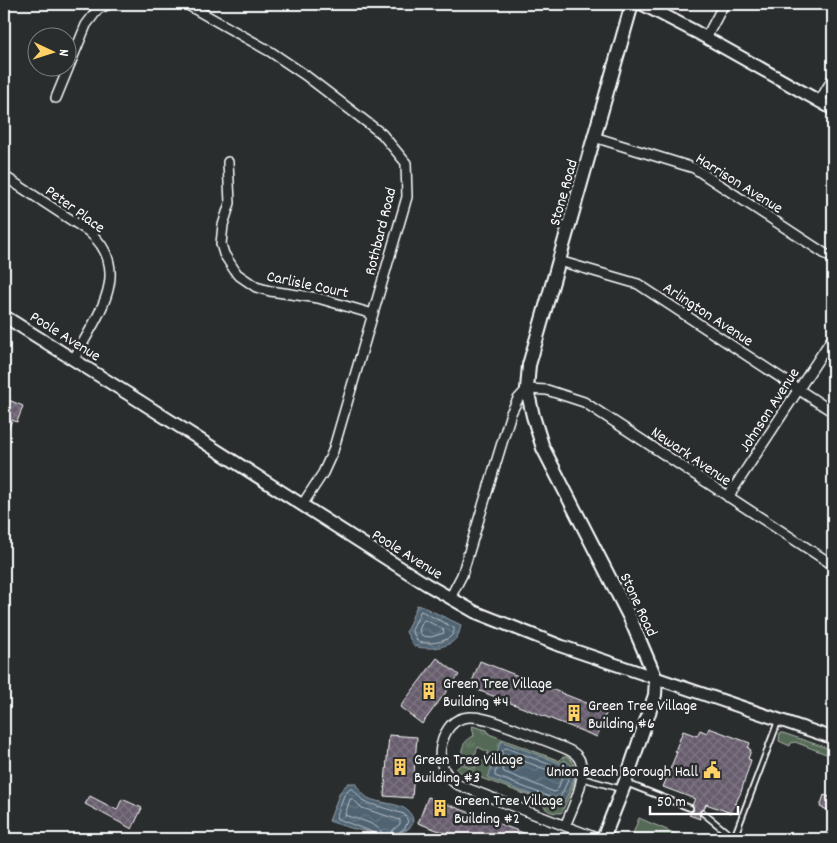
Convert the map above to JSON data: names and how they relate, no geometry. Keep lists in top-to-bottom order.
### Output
{
  "streets": {
    "main road": ["Stone Road"],
    "street": [
      "Harrison Avenue",
      "Peter Place",
      "Rothbard Road",
      "Carlisle Court",
      "Arlington Avenue",
      "Poole Avenue",
      "Johnson Avenue",
      "Newark Avenue"
    ]
  },
  "crossings": [
    ["Harrison Avenue", "Stone Road"],
    ["Stone Road", "Arlington Avenue"],
    ["Stone Road", "Poole Avenue"],
    ["Stone Road", "Newark Avenue"],
    ["Peter Place", "Poole Avenue"],
    ["Rothbard Road", "Carlisle Court"],
    ["Rothbard Road", "Poole Avenue"],
    ["Arlington Avenue", "Johnson Avenue"],
    ["Johnson Avenue", "Newark Avenue"]
  ],
  "places": {
    "building": [
      "Green Tree Village Building #4",
      "Green Tree Village Building #6",
      "Green Tree Village Building #3",
      "Green Tree Village Building #2"
    ],
    "public building": ["Union Beach Borough Hall"]
  },
  "scale_bar": "50 m",
  "north": "right"
}
